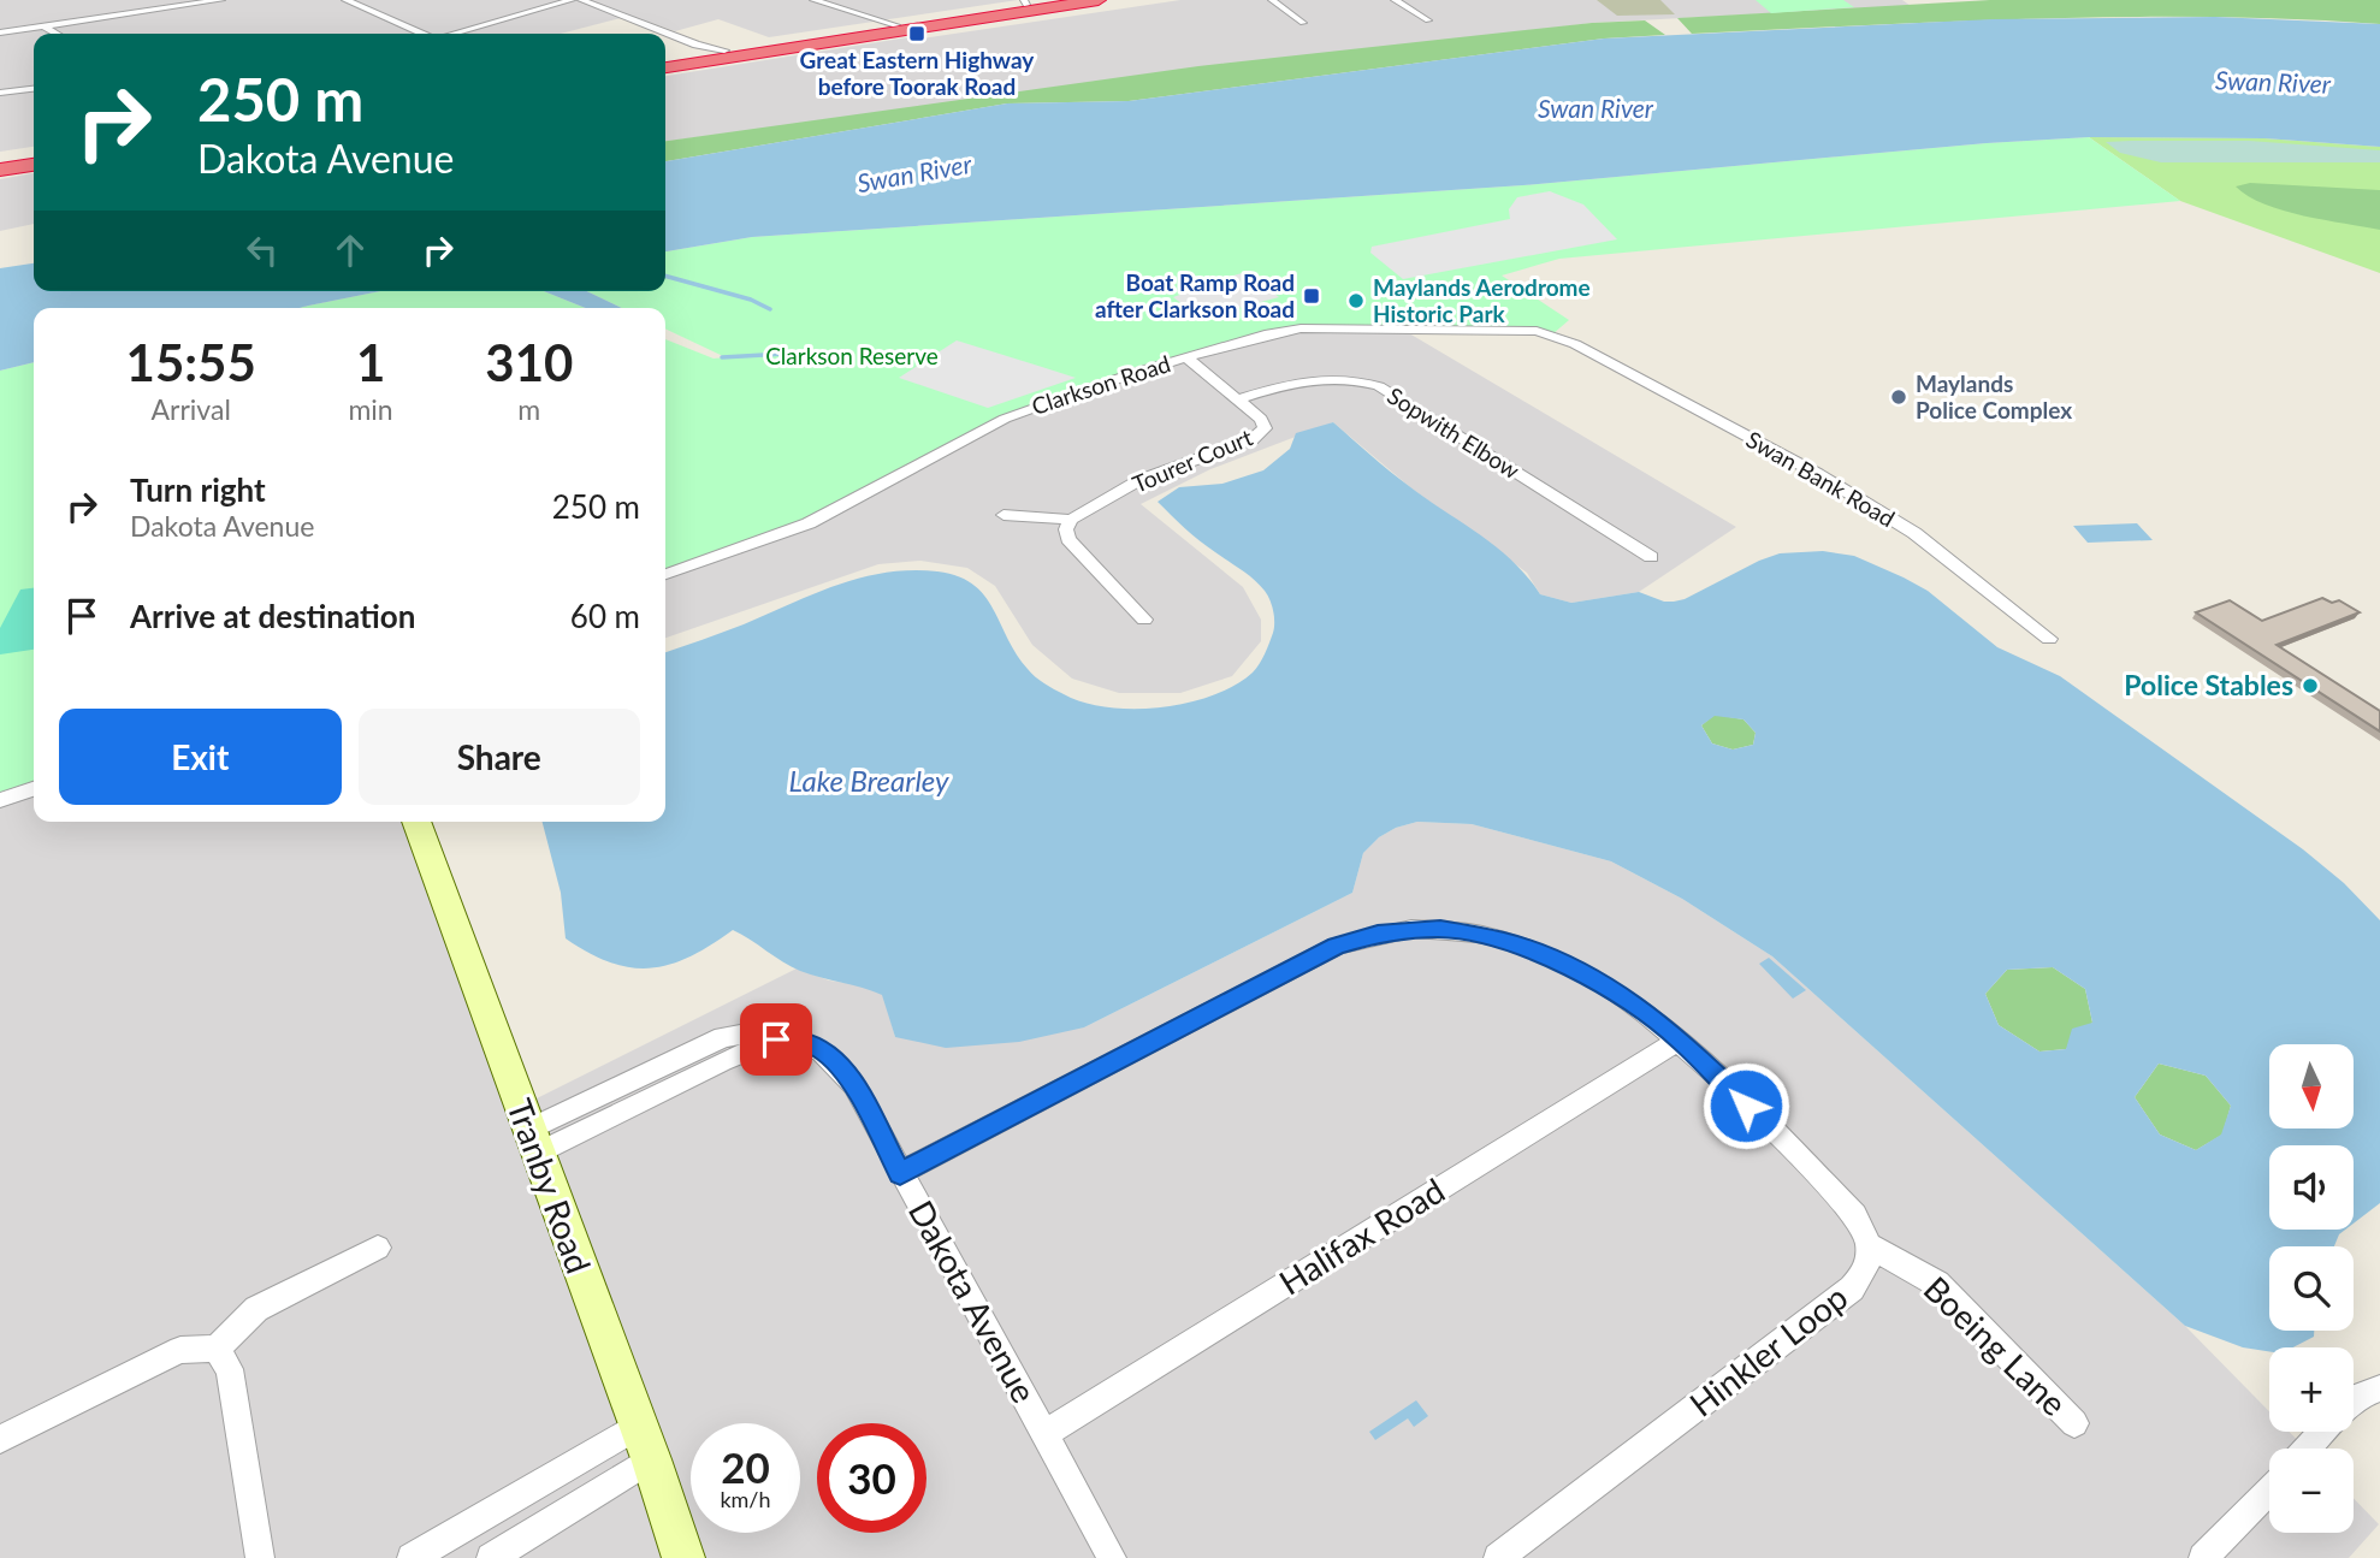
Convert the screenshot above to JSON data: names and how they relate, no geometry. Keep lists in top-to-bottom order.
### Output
{
  "streets": {
    "street": [
      "Clarkson Road",
      "Sopwith Elbow",
      "Tourer Court",
      "Swan Bank Road",
      "Tranby Road",
      "Halifax Road",
      "Dakota Avenue",
      "Boeing Lane",
      "Hinkler Loop"
    ]
  },
  "crossings": [
    ["Clarkson Road", "Tourer Court"],
    ["Clarkson Road", "Swan Bank Road"],
    ["Sopwith Elbow", "Tourer Court"],
    ["Tranby Road", "Dakota Avenue"],
    ["Halifax Road", "Dakota Avenue"],
    ["Boeing Lane", "Hinkler Loop"]
  ],
  "water": ["Swan River", "Lake Brearley"],
  "parks": ["Clarkson Reserve"],
  "places": {
    "transit": ["Great Eastern Highway before Toorak Road", "Boat Ramp Road after Clarkson Road"],
    "other": ["Maylands Aerodrome Historic Park", "Maylands Police Complex", "Police Stables"]
  },
  "north": "bottom",
  "page": {
    "turn": ["250 m", "Dakota Avenue"],
    "eta": [
      "15:55",
      "Arrival",
      "1",
      "min",
      "310",
      "m"
    ],
    "list": [
      {
        "name": "Turn right",
        "note": "Dakota Avenue",
        "value": "250 m"
      },
      {
        "name": "Arrive at destination",
        "value": "60 m"
      }
    ],
    "buttons": ["Exit", "Share"],
    "map_buttons": ["+", "−"],
    "speed": "20 km/h",
    "limit": "30"
  }
}
